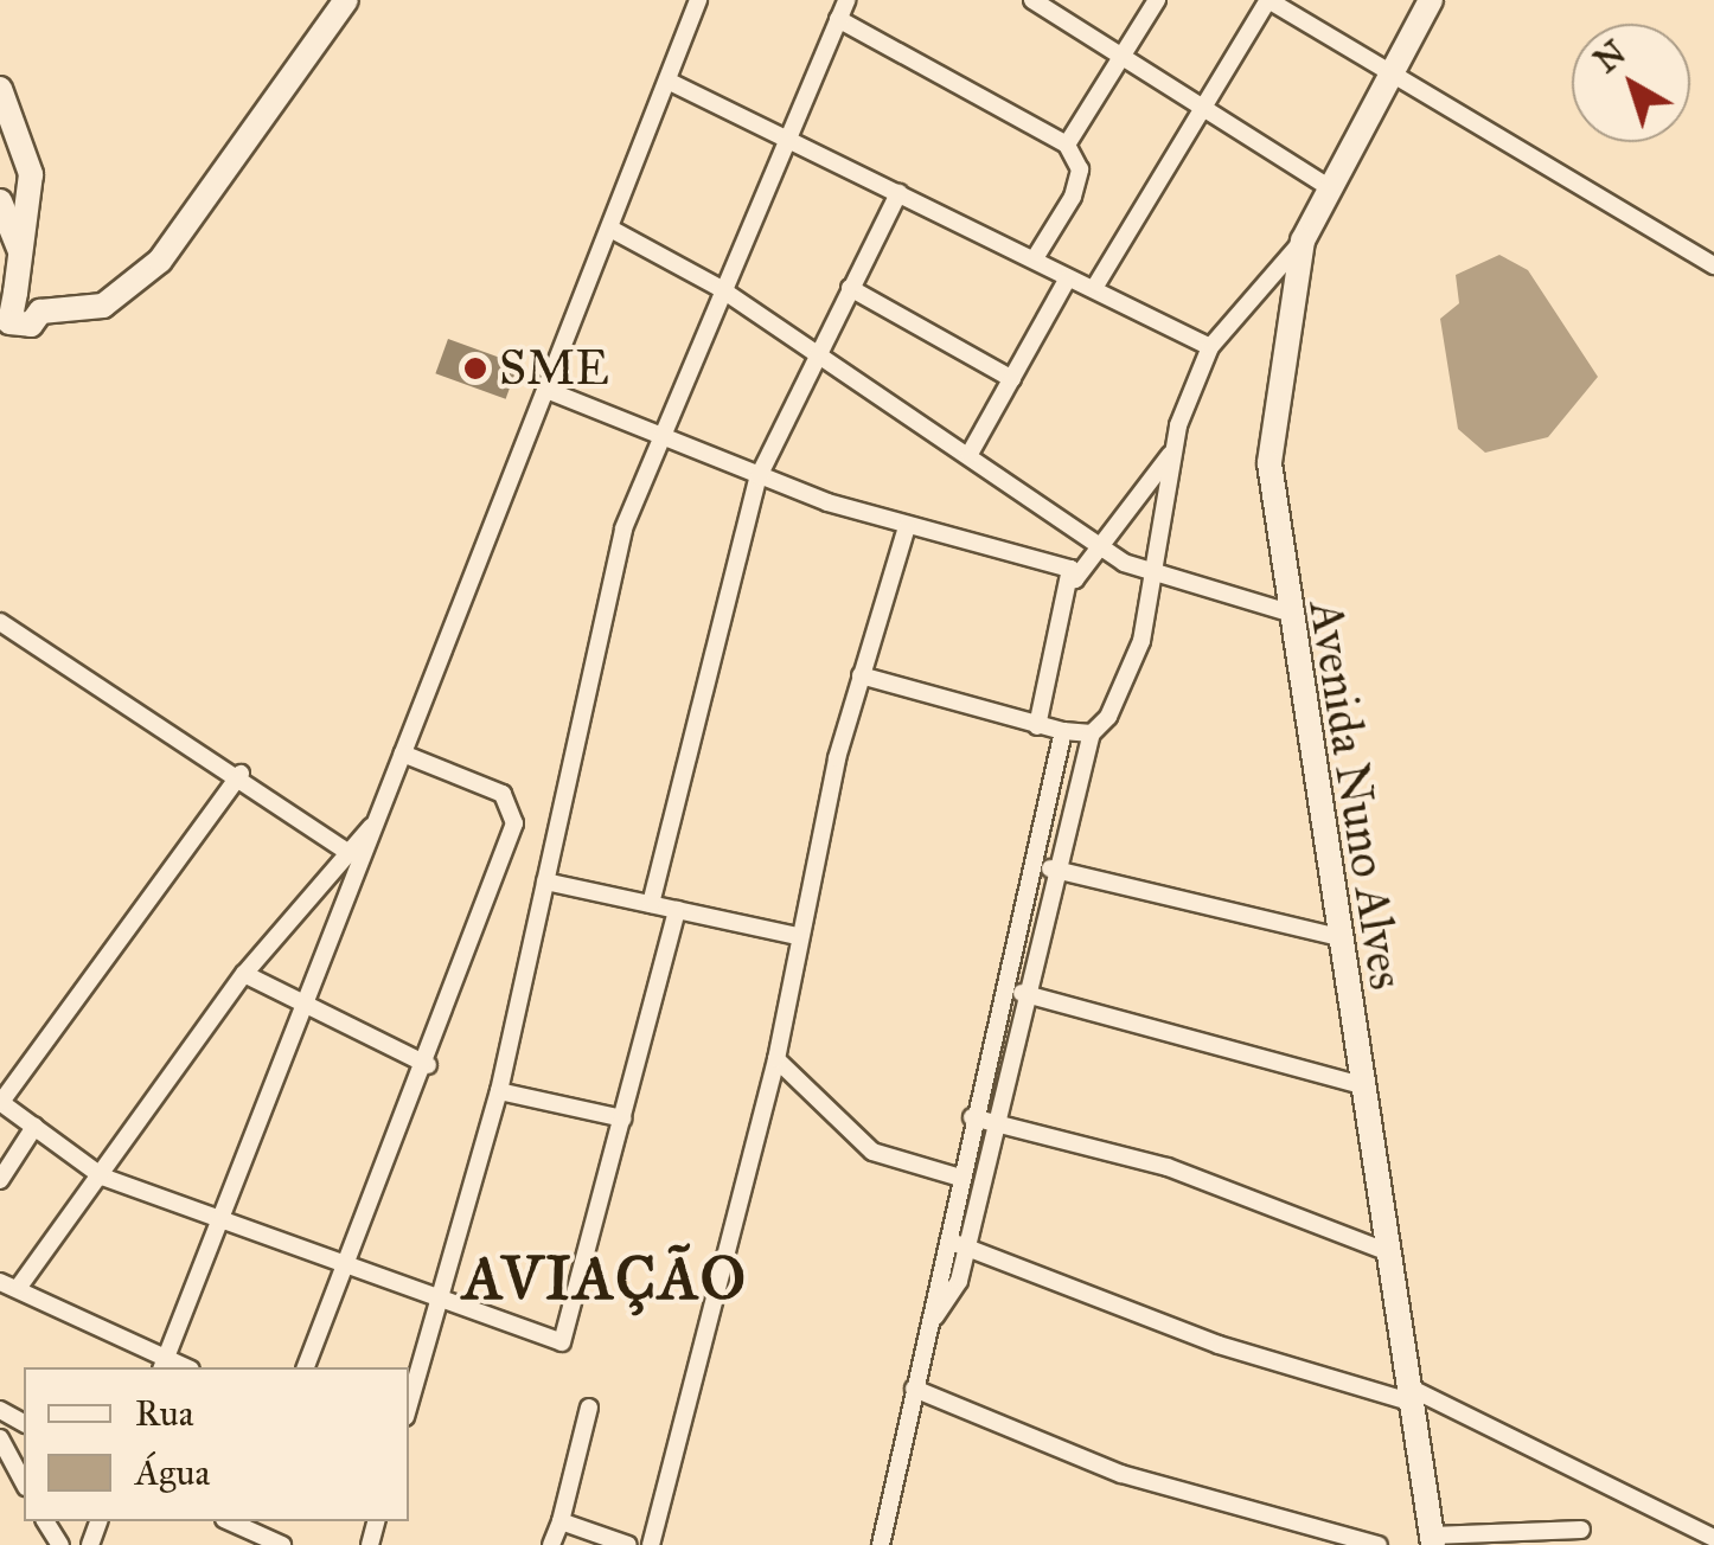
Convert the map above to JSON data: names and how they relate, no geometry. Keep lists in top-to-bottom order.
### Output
{
  "streets": {
    "street": ["Avenida Nuno Alves"]
  },
  "districts": ["AVIAÇÃO"],
  "places": ["SME"],
  "legend": ["Rua", "Água"],
  "north": "top left"
}
